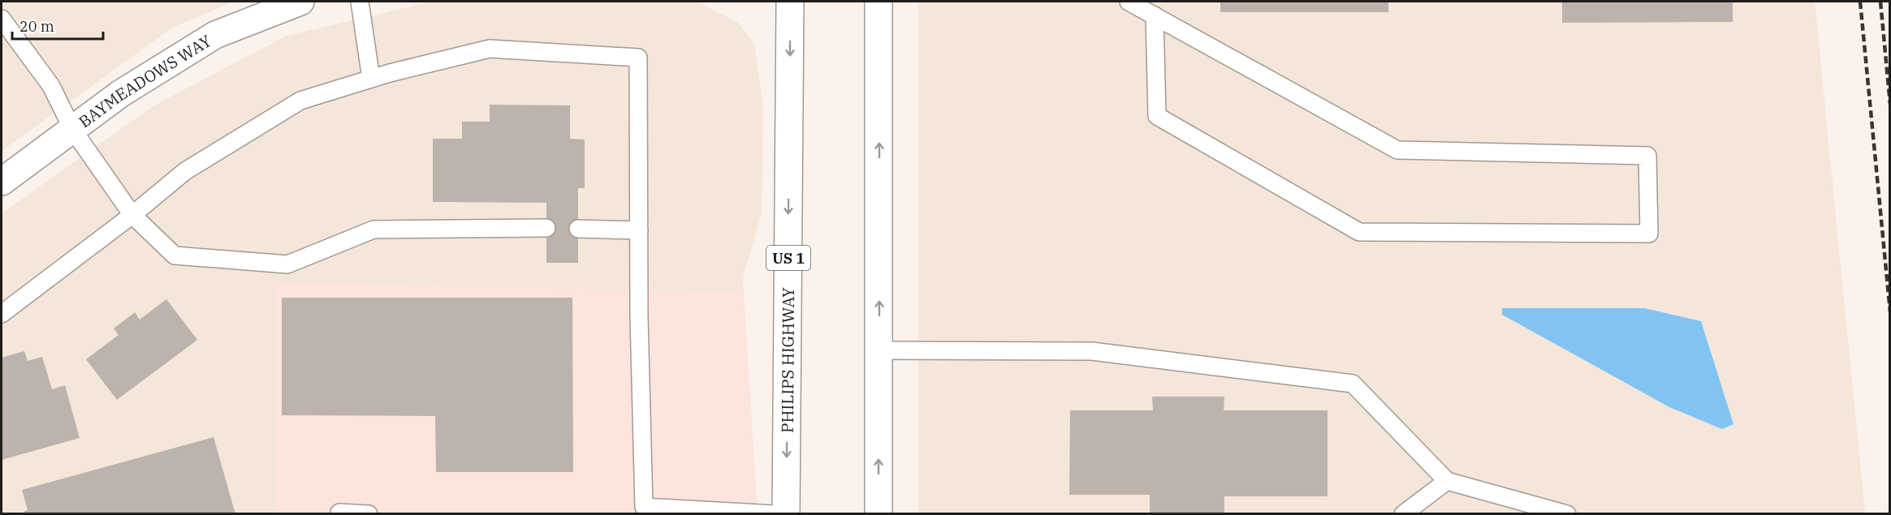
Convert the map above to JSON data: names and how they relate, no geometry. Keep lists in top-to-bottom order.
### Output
{
  "streets": {
    "main road": ["BAYMEADOWS WAY", "US 1", "PHILIPS HIGHWAY"]
  },
  "scale_bar": "20 m"
}
